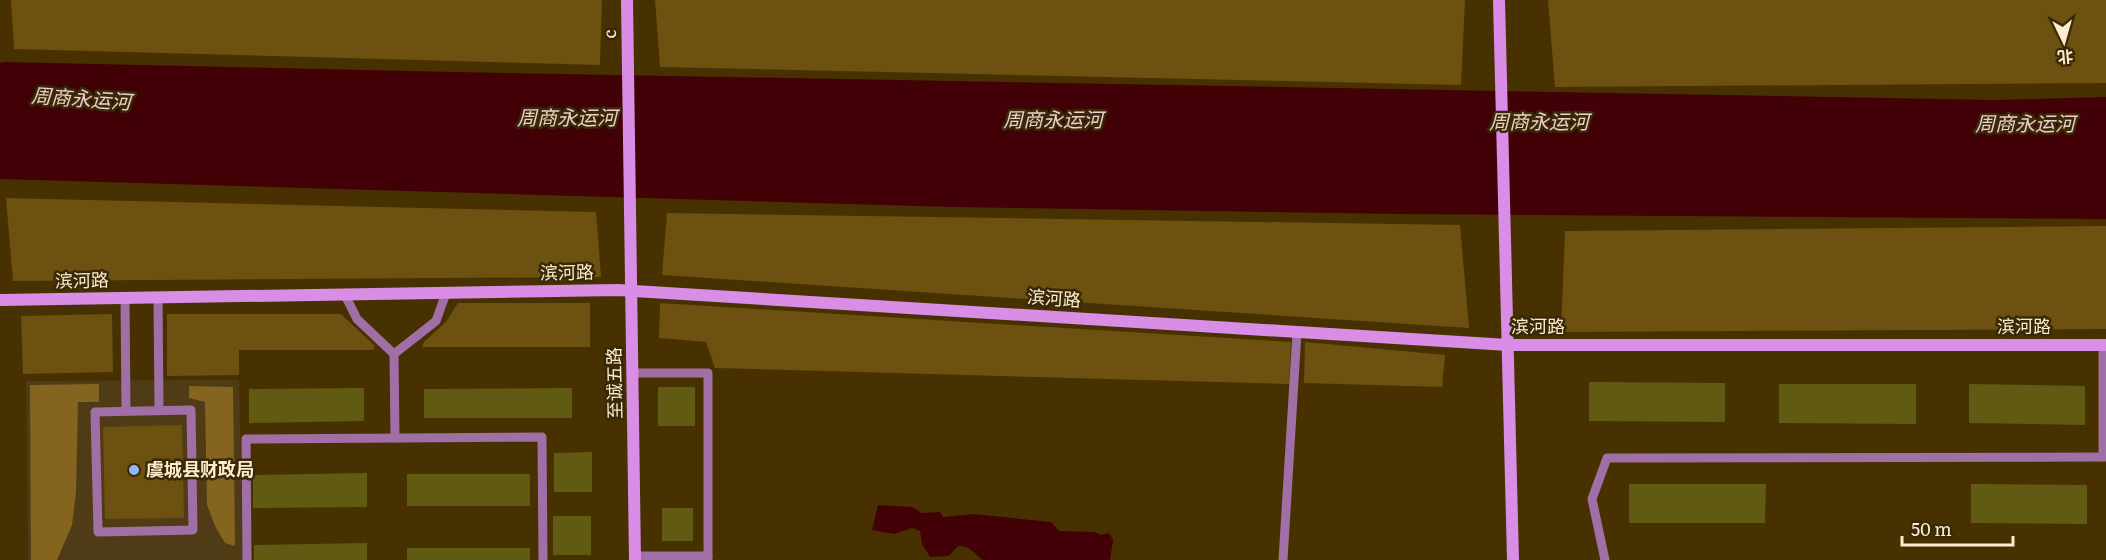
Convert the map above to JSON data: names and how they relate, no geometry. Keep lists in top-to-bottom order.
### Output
{
  "streets": {
    "street": ["c", "滨河路", "至诚五路"]
  },
  "crossings": [
    ["c", "至诚五路"],
    ["滨河路", "至诚五路"]
  ],
  "water": ["周商永运河"],
  "places": ["虞城县财政局"],
  "scale_bar": "50 m",
  "north": "bottom"
}
